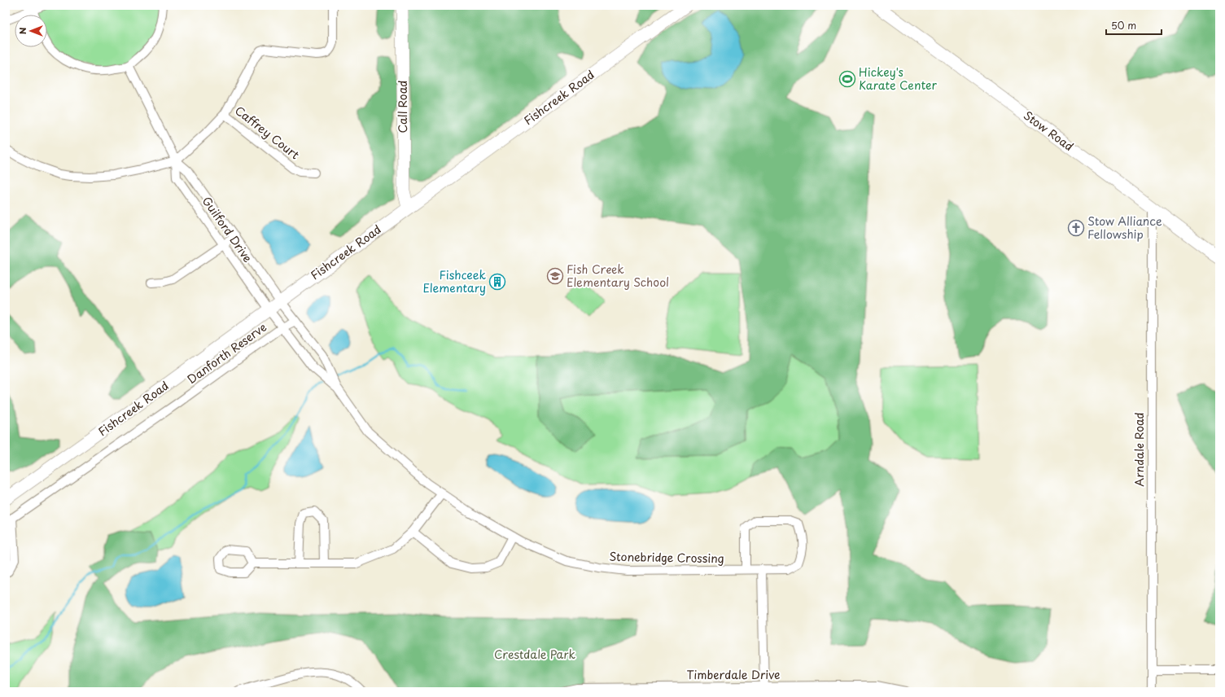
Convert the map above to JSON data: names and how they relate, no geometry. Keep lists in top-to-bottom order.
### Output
{
  "streets": {
    "main road": ["Fishcreek Road", "Call Road", "Stow Road"],
    "street": [
      "Caffrey Court",
      "Guilford Drive",
      "Danforth Reserve",
      "Arndale Road",
      "Stonebridge Crossing",
      "Timberdale Drive"
    ]
  },
  "crossings": [
    ["Fishcreek Road", "Call Road"],
    ["Fishcreek Road", "Guilford Drive"],
    ["Fishcreek Road", "Stonebridge Crossing"],
    ["Stow Road", "Arndale Road"],
    ["Guilford Drive", "Stonebridge Crossing"],
    ["Danforth Reserve", "Stonebridge Crossing"]
  ],
  "parks": ["Crestdale Park"],
  "places": {
    "sports": ["Hickey's Karate Center"],
    "church": ["Stow Alliance Fellowship"],
    "school or university": ["Fish Creek Elementary School"],
    "building": ["Fishceek Elementary"]
  },
  "scale_bar": "50 m",
  "north": "left"
}
